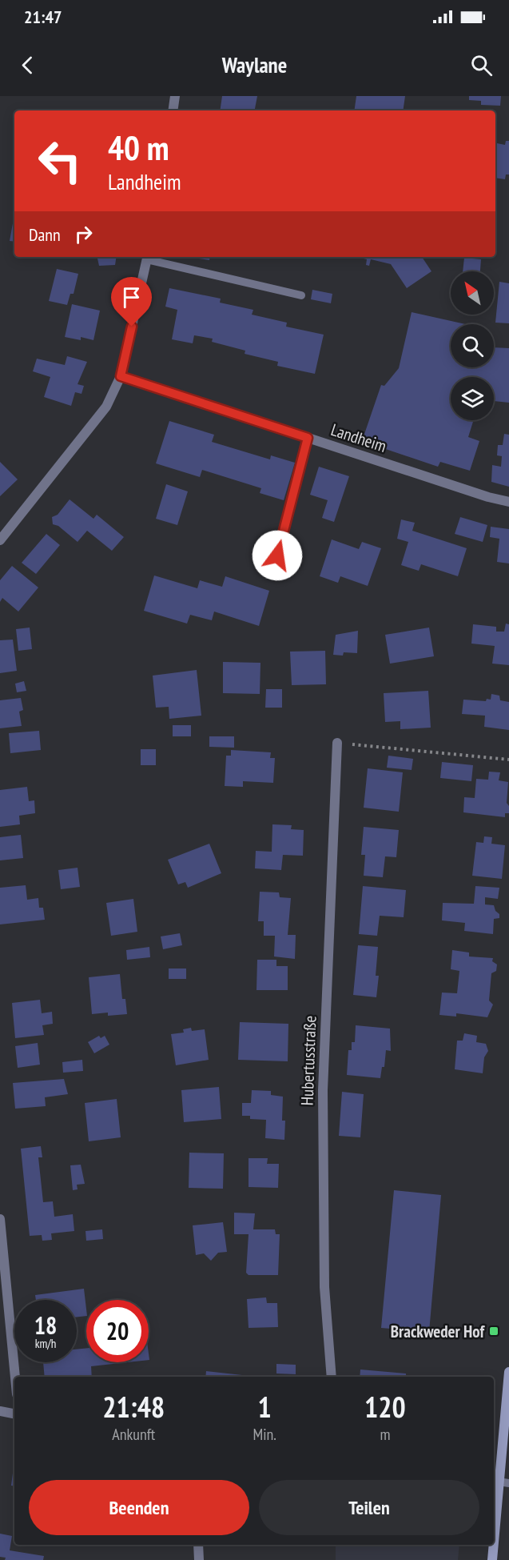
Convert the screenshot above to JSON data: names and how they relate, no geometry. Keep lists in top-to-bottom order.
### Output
{
  "streets": {
    "street": ["Landheim", "Hubertusstraße"]
  },
  "places": {
    "transit": ["Brackweder Hof"]
  },
  "north": "top left",
  "page": {
    "status": "21:47",
    "header": "Waylane",
    "turn": ["40 m", "Landheim"],
    "then": "Dann",
    "speed": "18 km/h",
    "limit": "20",
    "eta": [
      "21:48",
      "Ankunft",
      "1",
      "Min.",
      "120",
      "m"
    ],
    "buttons": ["Beenden", "Teilen"]
  }
}
